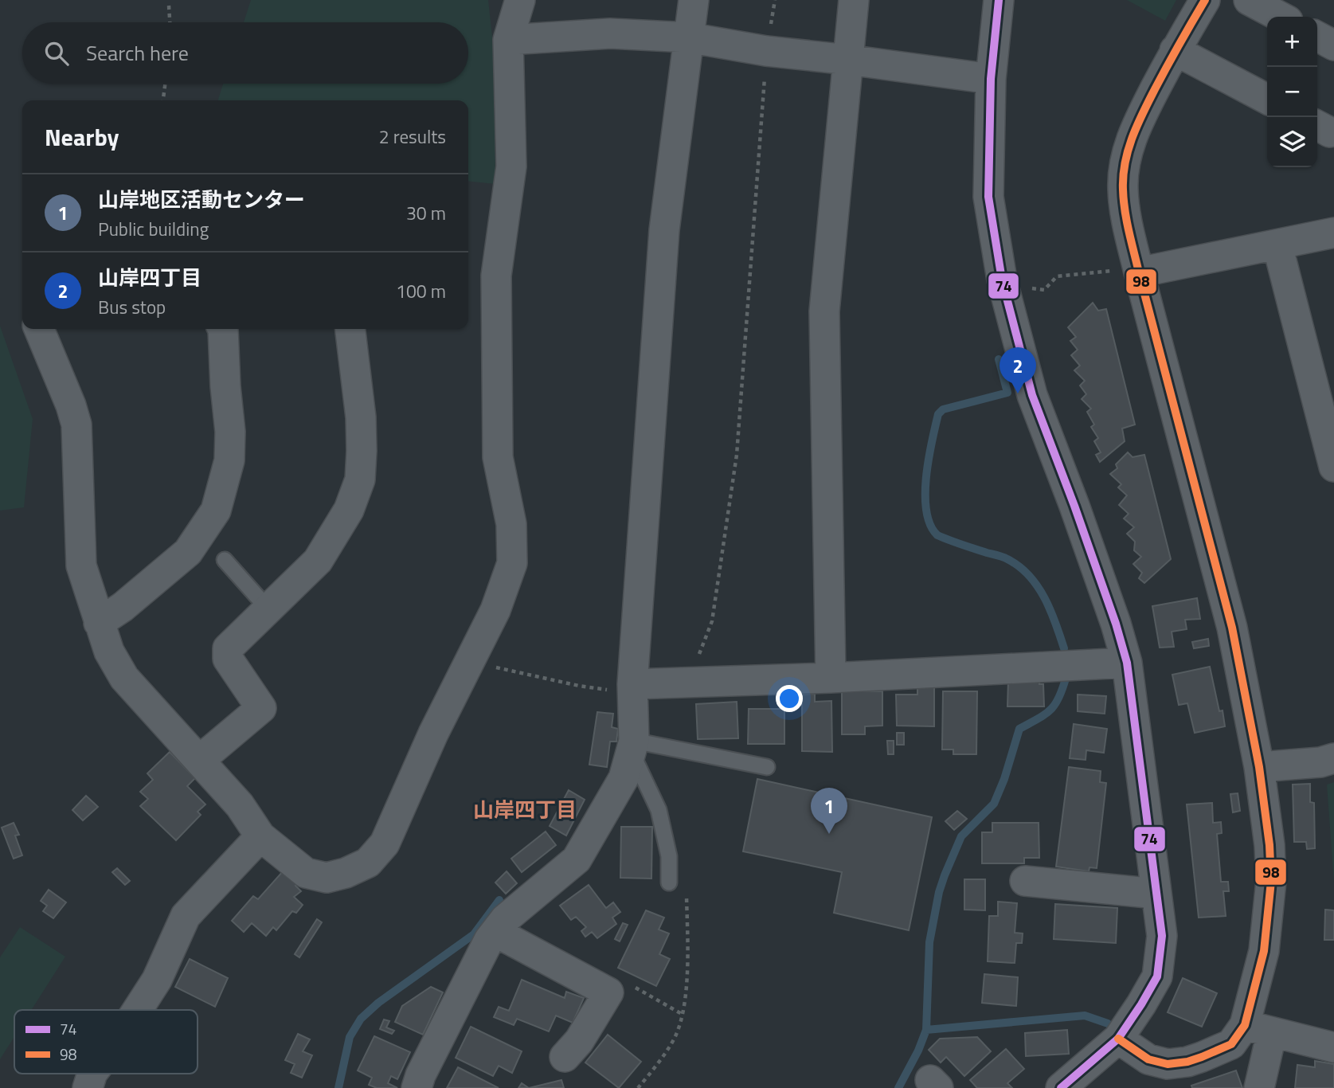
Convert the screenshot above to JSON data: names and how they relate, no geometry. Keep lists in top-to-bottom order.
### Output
{
  "districts": ["山岸四丁目"],
  "lines": ["transit line 74", "transit line 98"],
  "legend": ["74", "98"],
  "page": {
    "map_buttons": ["+", "−"],
    "search": "Search here",
    "heading": ["Nearby", "2 results"],
    "list": [
      {
        "mark": "1",
        "name": "山岸地区活動センター",
        "note": "Public building",
        "value": "30 m"
      },
      {
        "mark": "2",
        "name": "山岸四丁目",
        "note": "Bus stop",
        "value": "100 m"
      }
    ],
    "pins": ["2", "1"]
  }
}
